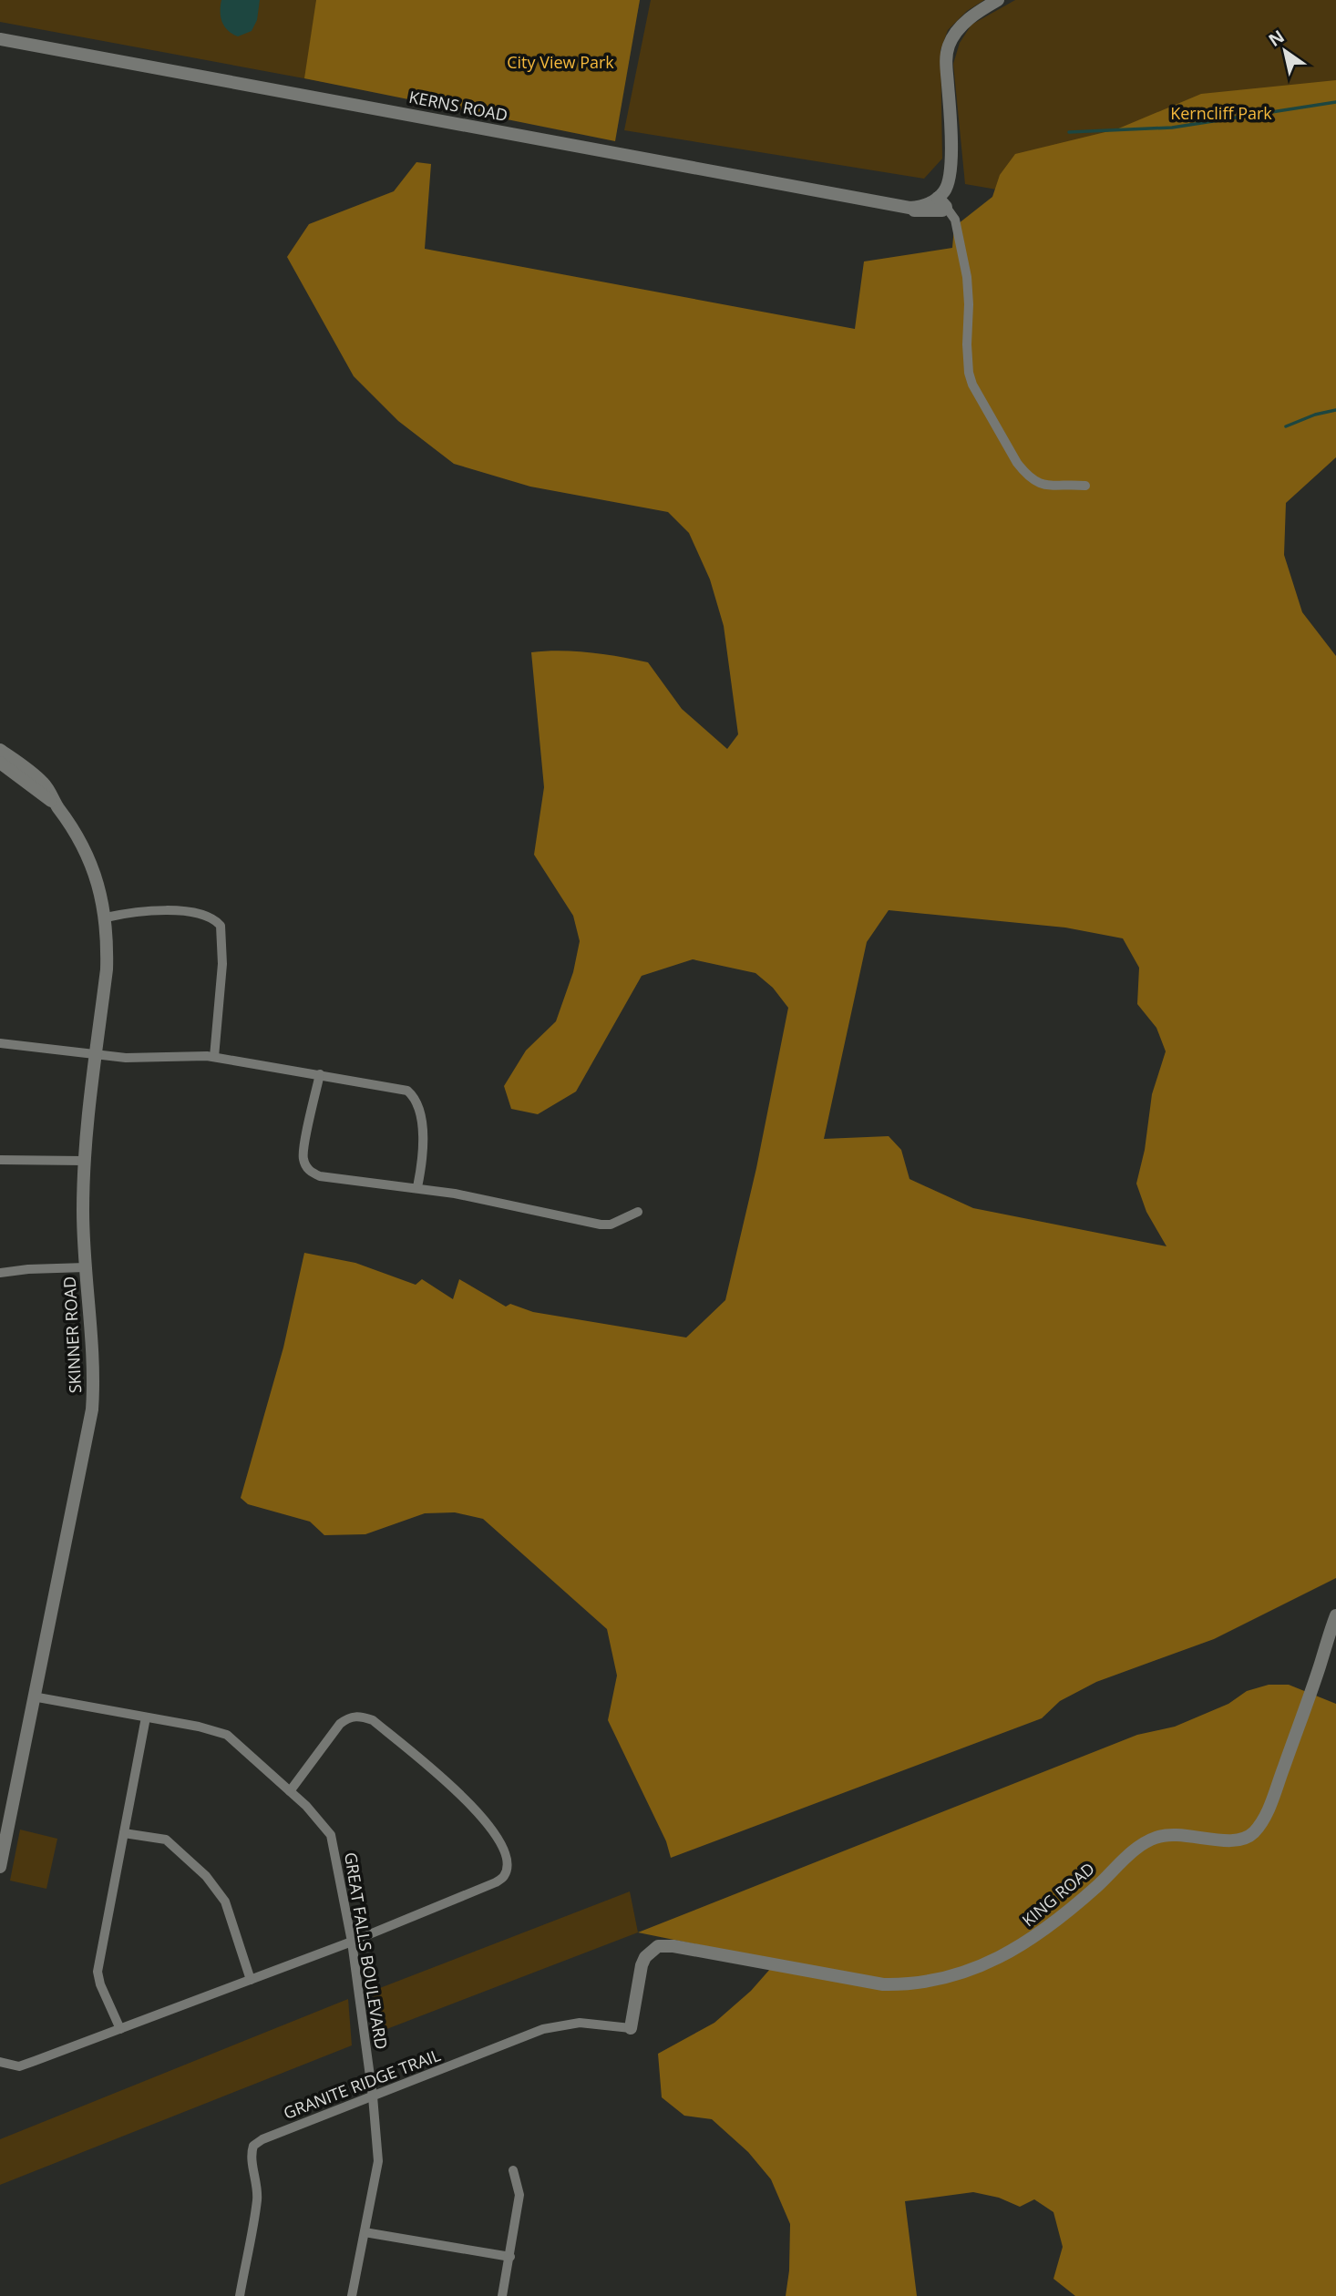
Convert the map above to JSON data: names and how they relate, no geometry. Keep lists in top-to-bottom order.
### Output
{
  "streets": {
    "street": [
      "KERNS ROAD",
      "SKINNER ROAD",
      "KING ROAD",
      "GREAT FALLS BOULEVARD",
      "GRANITE RIDGE TRAIL"
    ]
  },
  "crossings": [
    ["SKINNER ROAD", "GREAT FALLS BOULEVARD"],
    ["KING ROAD", "GRANITE RIDGE TRAIL"],
    ["GREAT FALLS BOULEVARD", "GRANITE RIDGE TRAIL"]
  ],
  "parks": ["City View Park", "Kerncliff Park"],
  "north": "top left"
}
